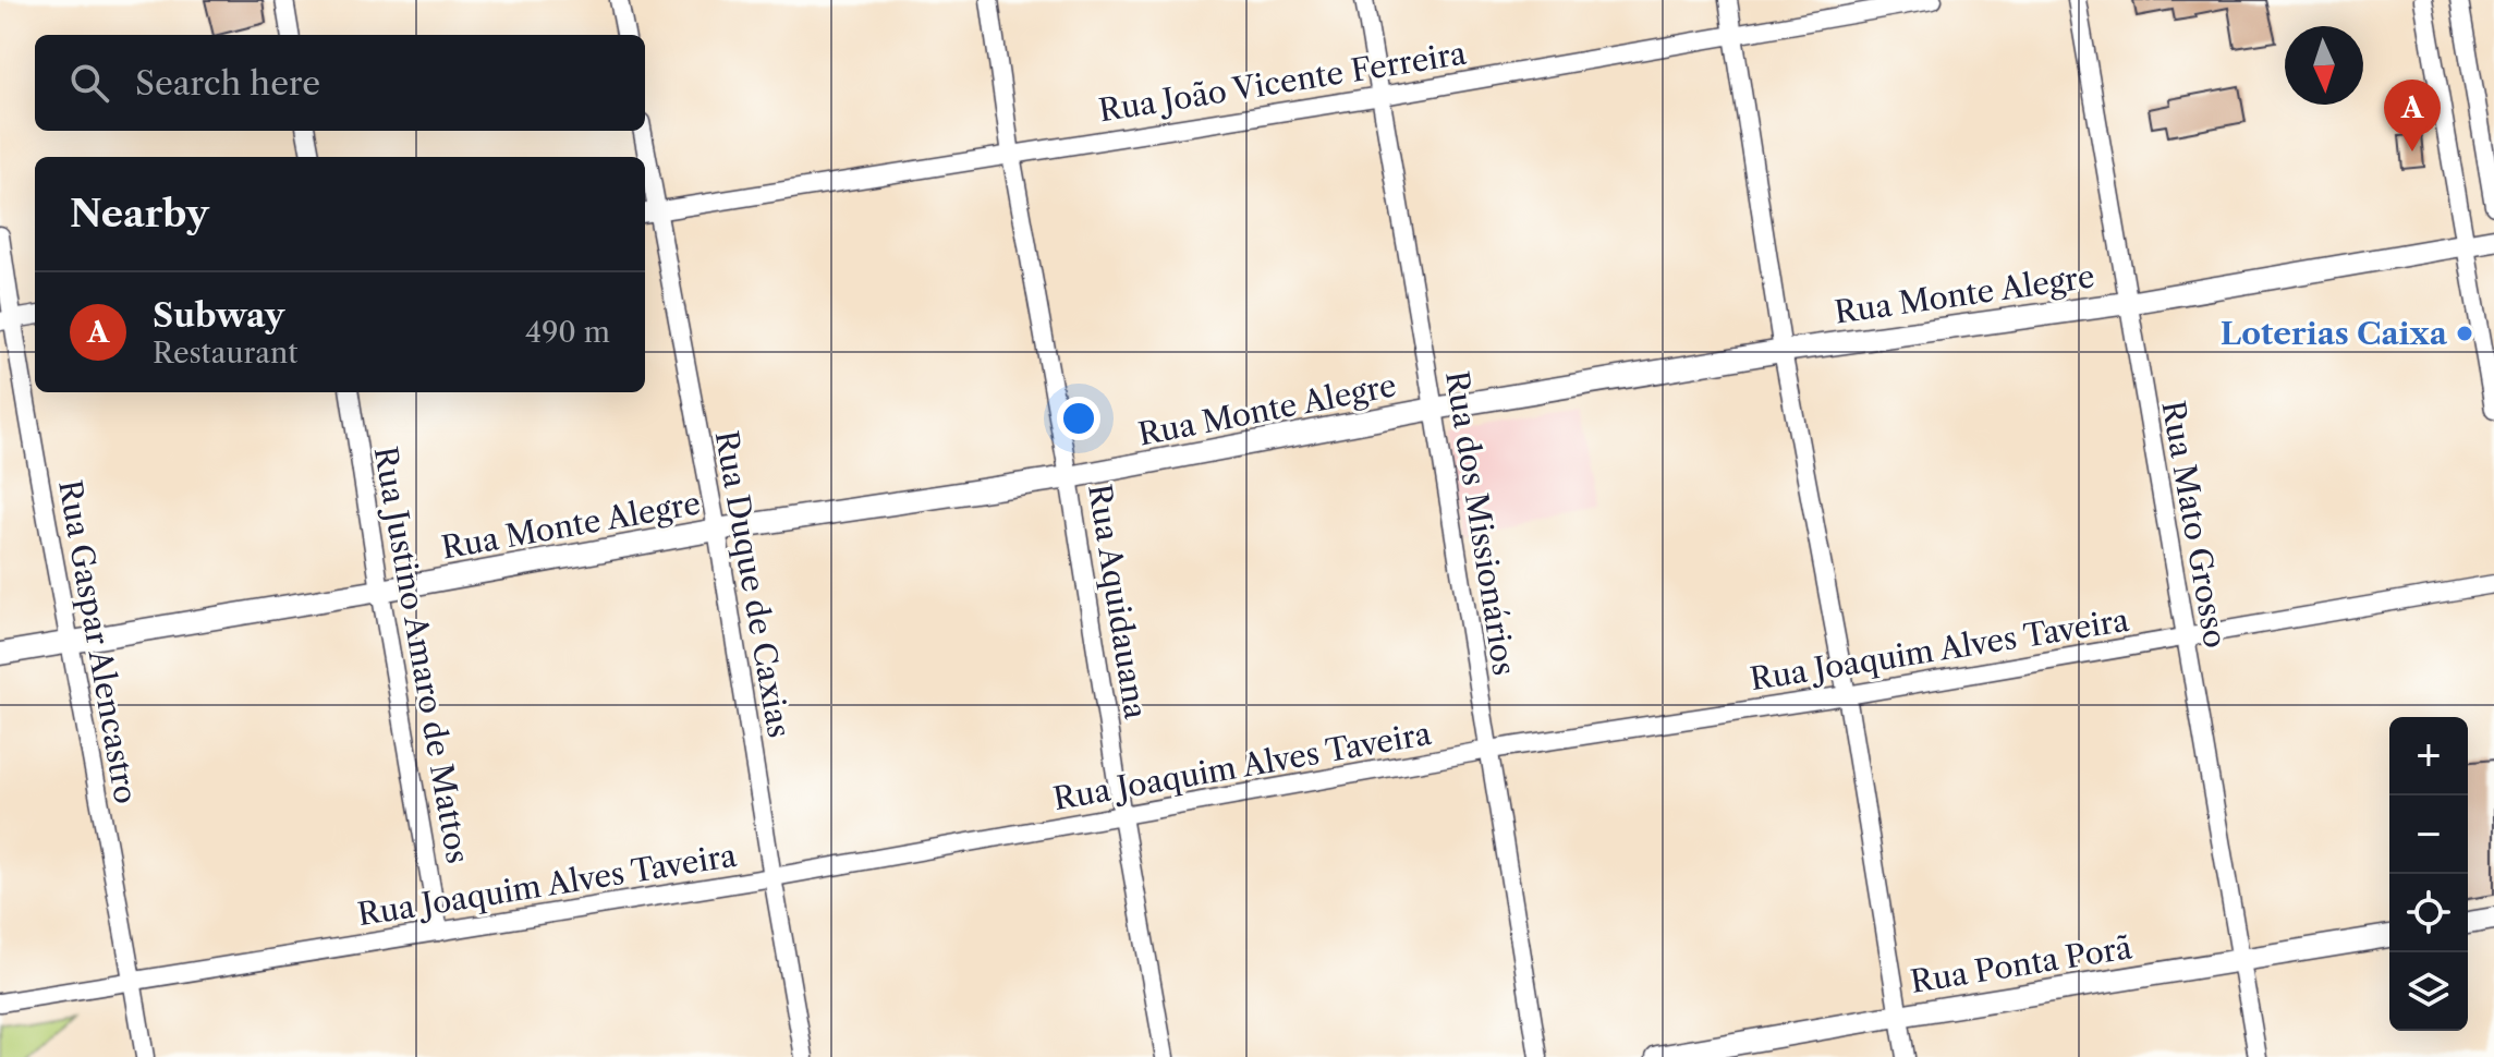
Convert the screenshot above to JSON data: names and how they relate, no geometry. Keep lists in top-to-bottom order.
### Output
{
  "streets": {
    "street": [
      "Rua João Vicente Ferreira",
      "Rua Monte Alegre",
      "Rua dos Missionários",
      "Rua Mato Grosso",
      "Rua Duque de Caxias",
      "Rua Aquidauana",
      "Rua Gaspar Alencastro",
      "Rua Joaquim Alves Taveira",
      "Rua Justino Amaro de Mattos",
      "Rua Ponta Porã"
    ]
  },
  "crossings": [
    ["Rua João Vicente Ferreira", "Rua dos Missionários"],
    ["Rua João Vicente Ferreira", "Rua Duque de Caxias"],
    ["Rua João Vicente Ferreira", "Rua Aquidauana"],
    ["Rua Monte Alegre", "Rua dos Missionários"],
    ["Rua Monte Alegre", "Rua Mato Grosso"],
    ["Rua Monte Alegre", "Rua Duque de Caxias"],
    ["Rua Monte Alegre", "Rua Aquidauana"],
    ["Rua Monte Alegre", "Rua Gaspar Alencastro"],
    ["Rua Monte Alegre", "Rua Justino Amaro de Mattos"],
    ["Rua dos Missionários", "Rua Joaquim Alves Taveira"],
    ["Rua Mato Grosso", "Rua Joaquim Alves Taveira"],
    ["Rua Mato Grosso", "Rua Ponta Porã"],
    ["Rua Duque de Caxias", "Rua Joaquim Alves Taveira"],
    ["Rua Aquidauana", "Rua Joaquim Alves Taveira"],
    ["Rua Gaspar Alencastro", "Rua Joaquim Alves Taveira"],
    ["Rua Joaquim Alves Taveira", "Rua Justino Amaro de Mattos"]
  ],
  "places": ["Loterias Caixa"],
  "north": "bottom",
  "page": {
    "search": "Search here",
    "pins": "A",
    "heading": "Nearby",
    "list": [
      {
        "mark": "A",
        "name": "Subway",
        "note": "Restaurant",
        "value": "490 m"
      }
    ],
    "map_buttons": ["+", "−"]
  }
}
